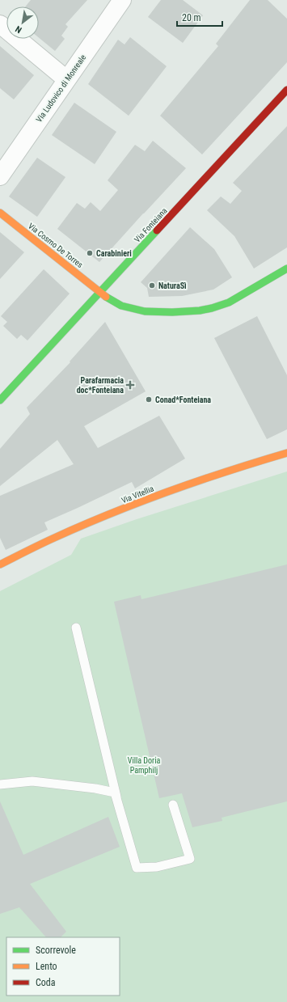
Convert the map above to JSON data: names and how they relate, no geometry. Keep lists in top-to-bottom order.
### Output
{
  "streets": {
    "street": [
      "Via Ludovico di Monreale",
      "Via Fonteiana",
      "Via Cosmo De Torres",
      "Via Vitellia"
    ]
  },
  "crossings": [
    ["Via Fonteiana", "Via Cosmo De Torres"]
  ],
  "parks": ["Villa Doria Pamphilj"],
  "places": {
    "other": ["Carabinieri", "NaturaSì", "Conad*Fonteiana"],
    "health": ["Parafarmacia doc*Fonteiana"]
  },
  "legend": ["Scorrevole", "Lento", "Coda"],
  "scale_bar": "20 m",
  "north": "bottom left"
}
